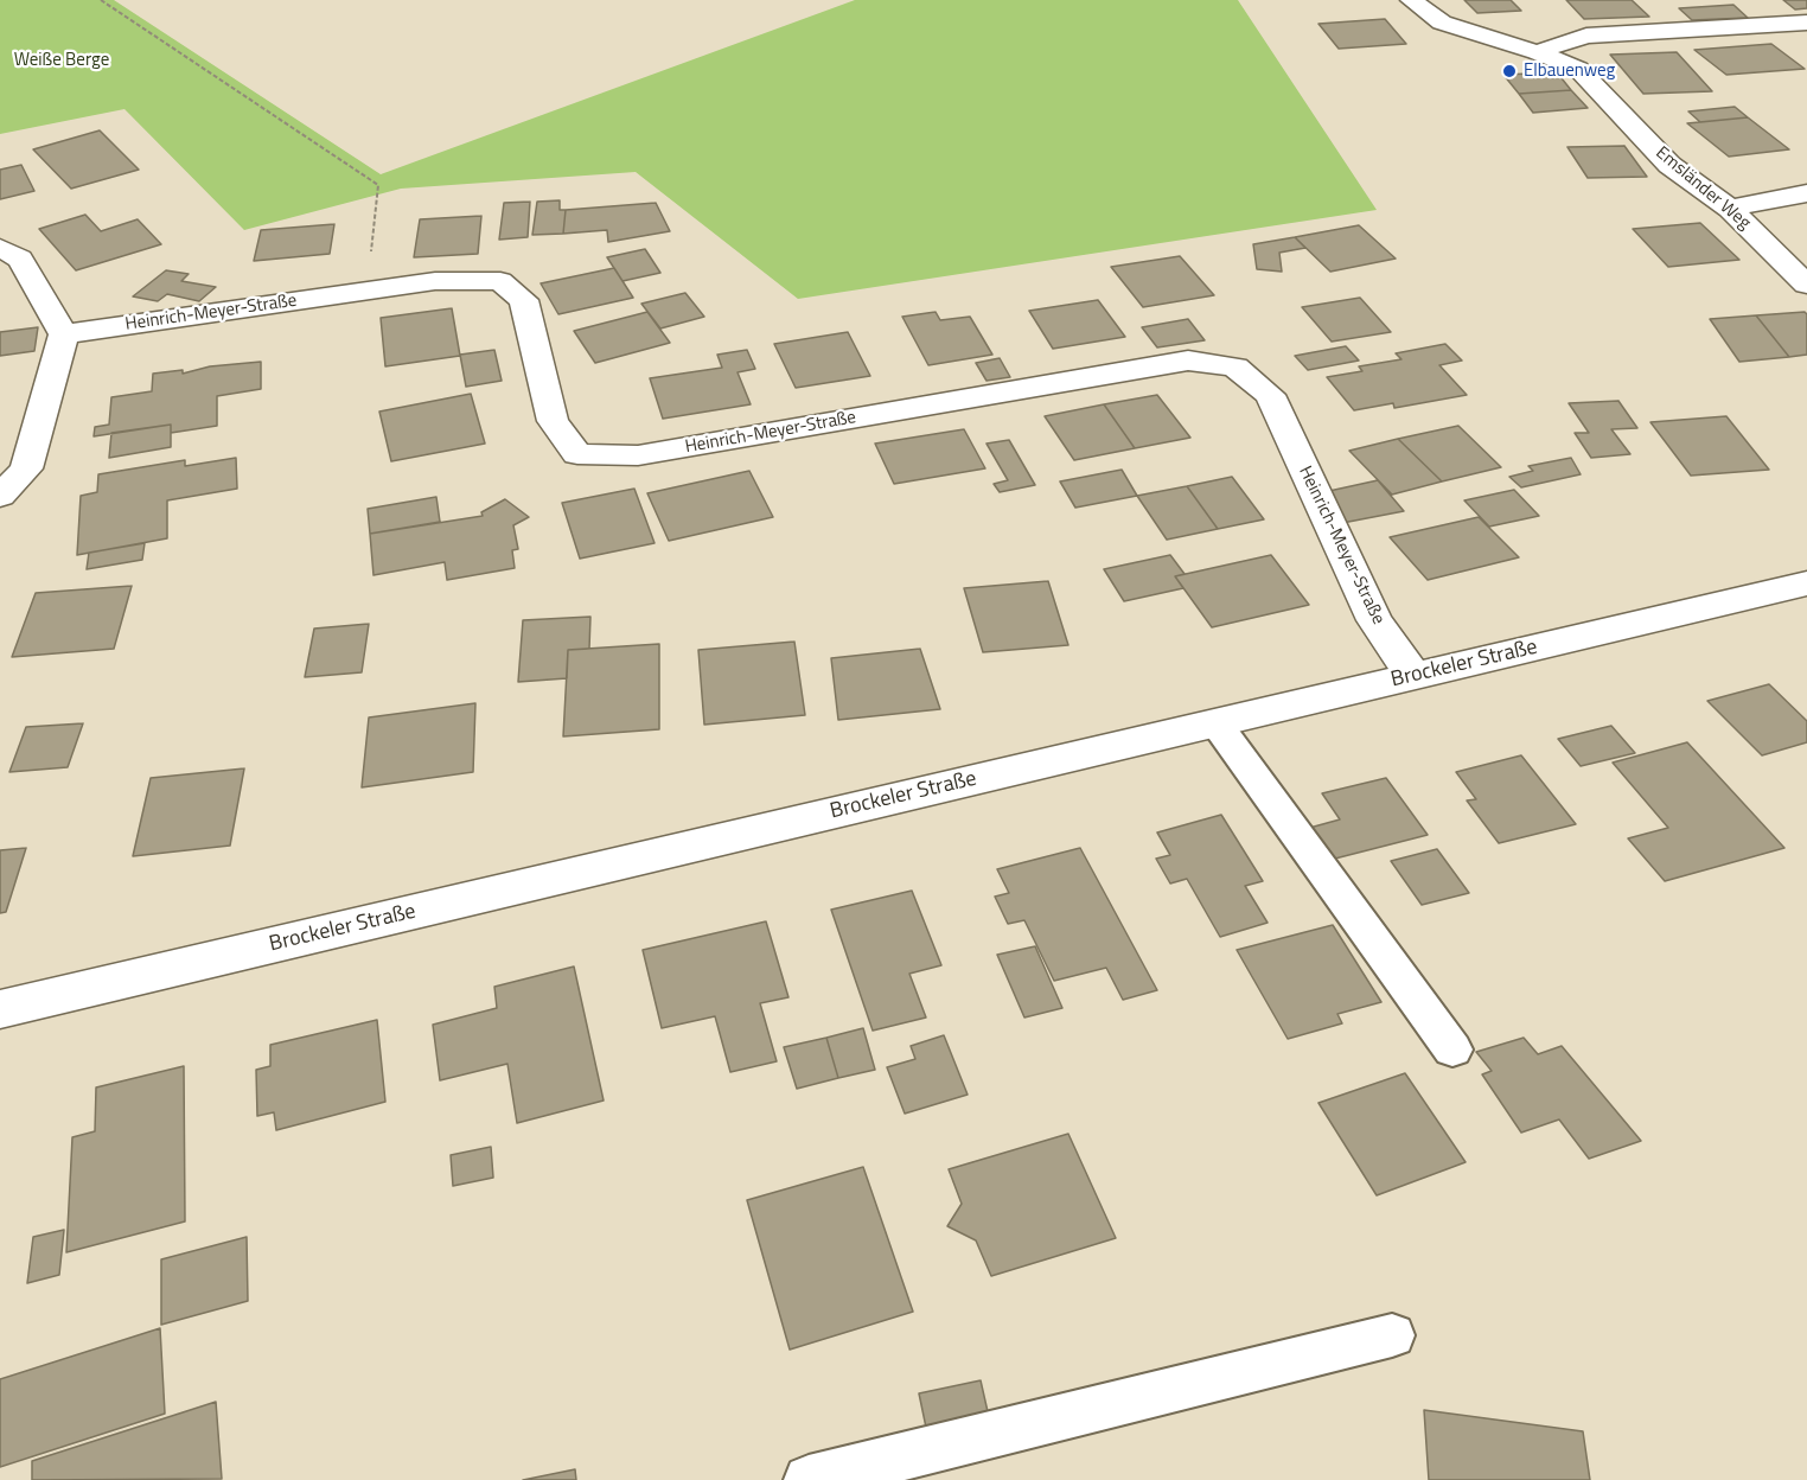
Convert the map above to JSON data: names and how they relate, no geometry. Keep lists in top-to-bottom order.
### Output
{
  "streets": {
    "street": ["Emsländer Weg", "Heinrich-Meyer-Straße", "Brockeler Straße"]
  },
  "crossings": [
    ["Heinrich-Meyer-Straße", "Brockeler Straße"]
  ],
  "parks": ["Weiße Berge"],
  "places": ["Elbauenweg"]
}
